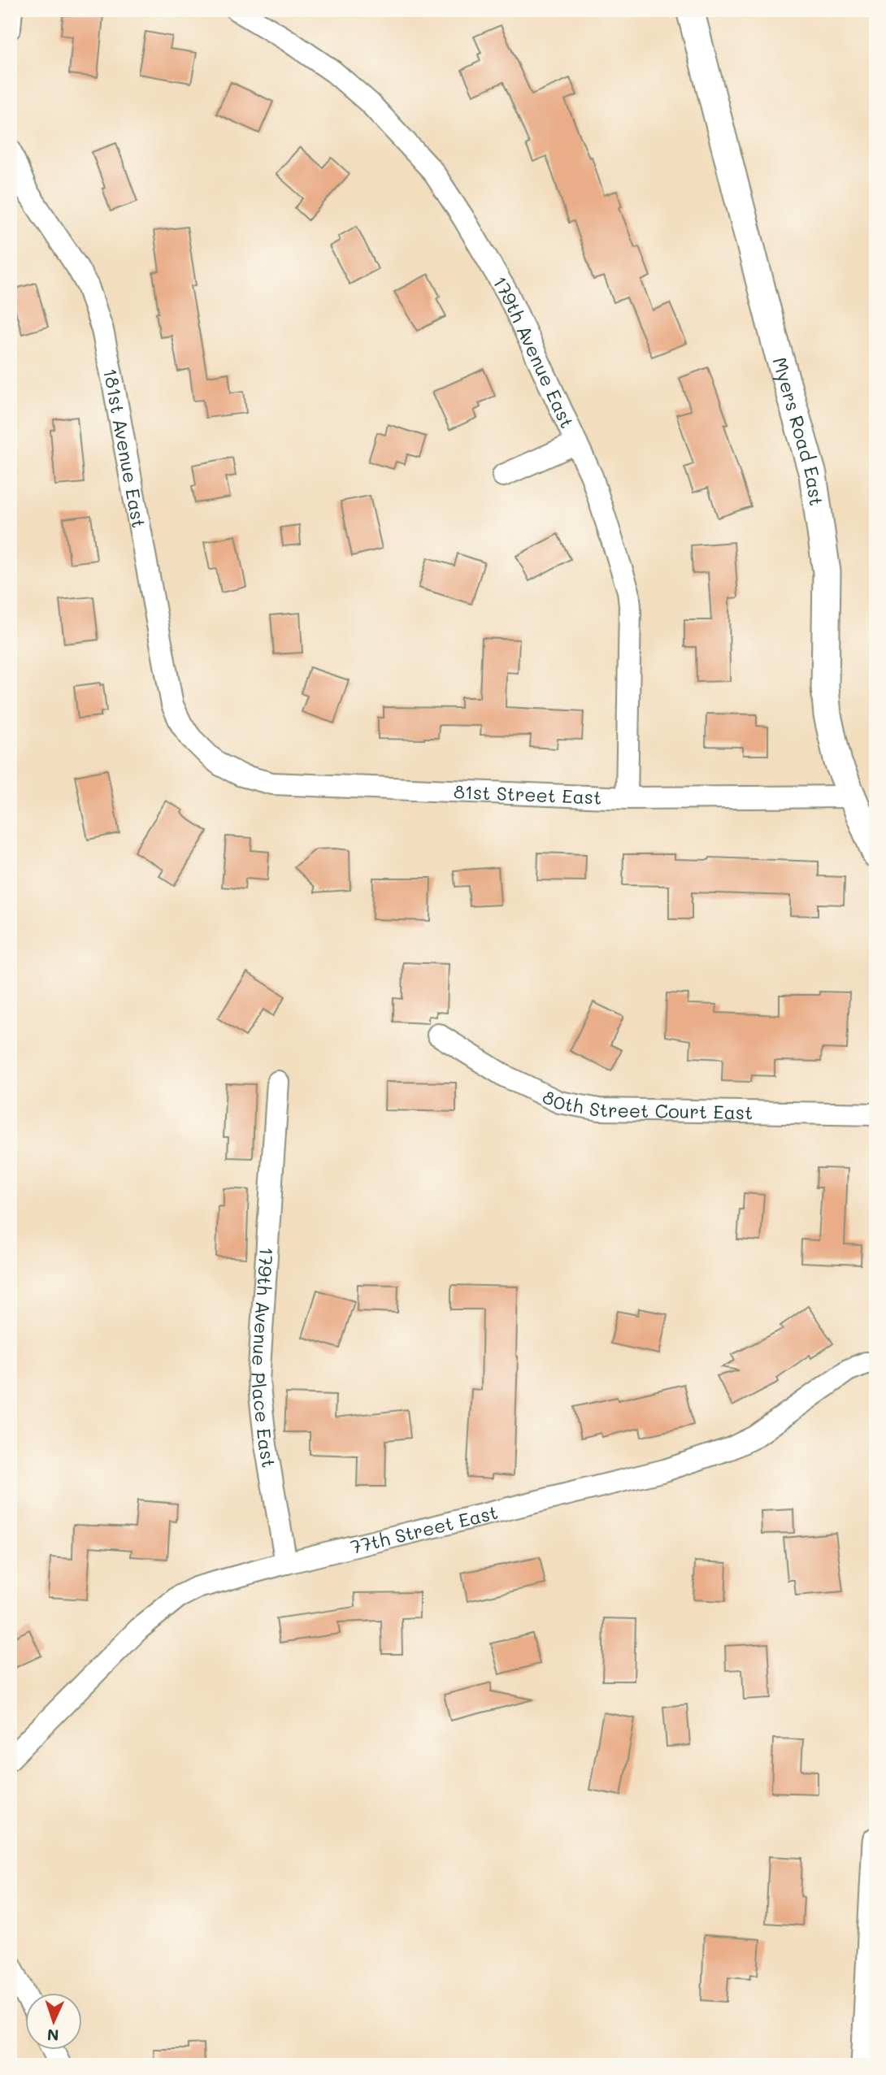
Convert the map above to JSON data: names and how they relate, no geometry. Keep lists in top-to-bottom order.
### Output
{
  "streets": {
    "street": [
      "179th Avenue East",
      "Myers Road East",
      "181st Avenue East",
      "81st Street East",
      "80th Street Court East",
      "179th Avenue Place East",
      "77th Street East"
    ]
  },
  "crossings": [
    ["179th Avenue East", "81st Street East"],
    ["Myers Road East", "81st Street East"],
    ["181st Avenue East", "81st Street East"],
    ["179th Avenue Place East", "77th Street East"]
  ],
  "north": "bottom"
}
